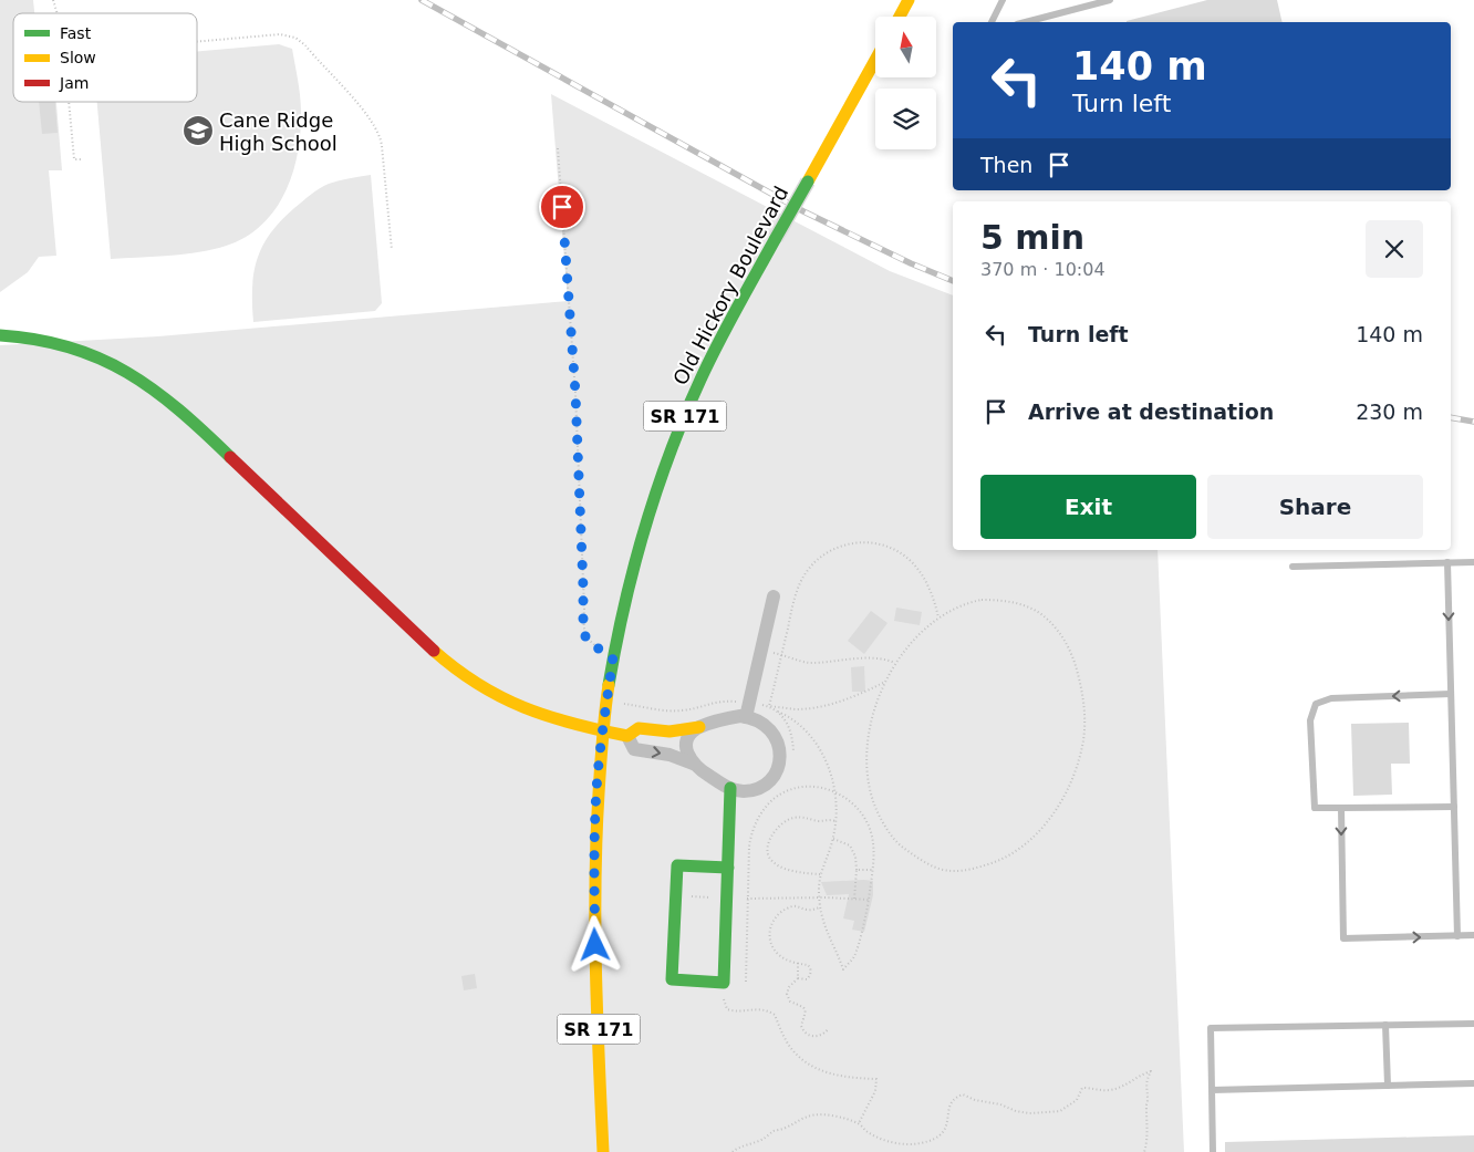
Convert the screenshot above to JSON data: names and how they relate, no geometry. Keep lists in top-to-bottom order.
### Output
{
  "streets": {
    "street": ["Old Hickory Boulevard", "SR 171"]
  },
  "places": {
    "school or university": ["Cane Ridge High School"]
  },
  "legend": ["Fast", "Slow", "Jam"],
  "north": "top",
  "page": {
    "turn": ["140 m", "Turn left"],
    "then": "Then",
    "heading": ["5 min", "370 m · 10:04"],
    "list": [
      {
        "name": "Turn left",
        "value": "140 m"
      },
      {
        "name": "Arrive at destination",
        "value": "230 m"
      }
    ],
    "buttons": ["Exit", "Share"]
  }
}
